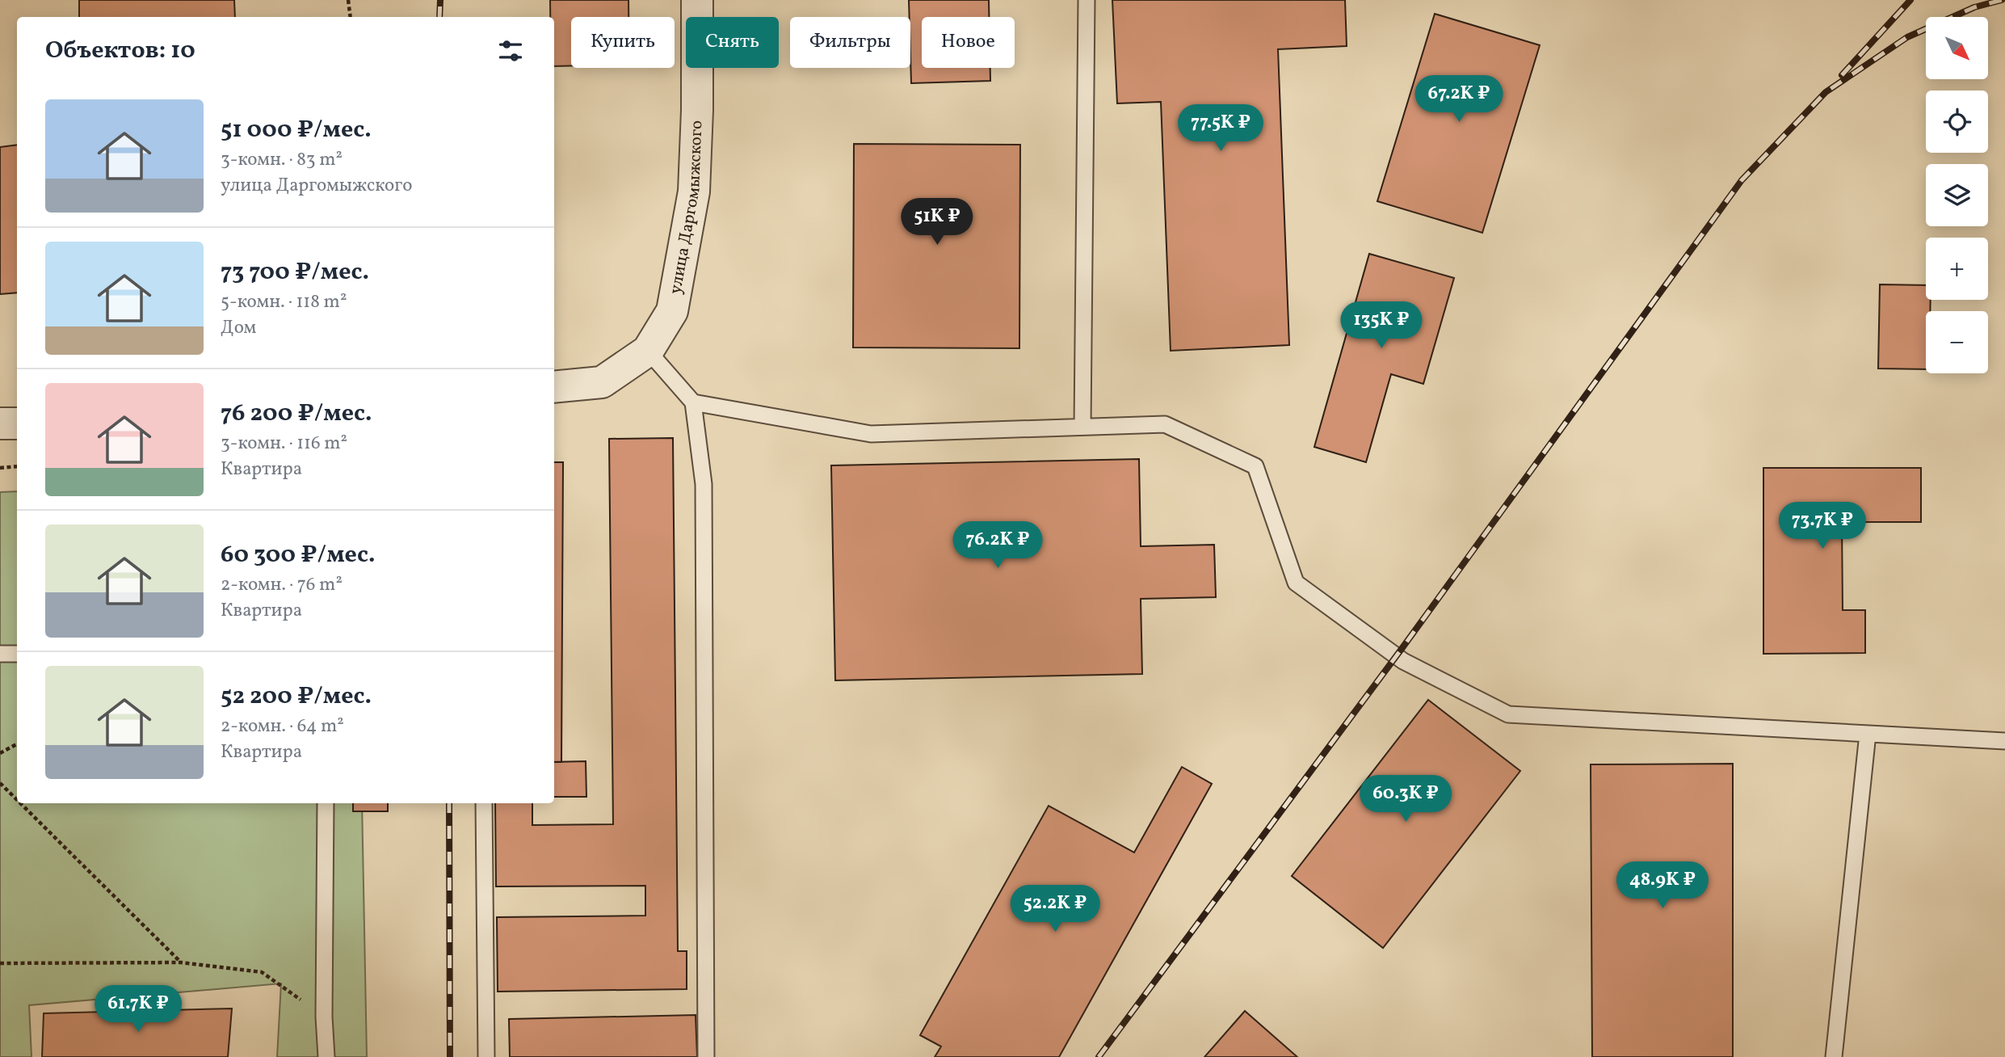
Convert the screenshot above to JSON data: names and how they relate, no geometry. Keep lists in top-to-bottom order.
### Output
{
  "streets": {
    "street": ["улица Даргомыжского"]
  },
  "north": "bottom right",
  "page": {
    "map_buttons": ["+", "−"],
    "chip": [
      "Купить",
      "Снять",
      "Фильтры",
      "Новое"
    ],
    "heading": "Объектов: 10",
    "price": [
      "67.2K ₽",
      "77.5K ₽",
      "51K ₽",
      "135K ₽",
      "73.7K ₽",
      "76.2K ₽",
      "60.3K ₽",
      "48.9K ₽",
      "52.2K ₽",
      "61.7K ₽"
    ],
    "list": [
      {
        "name": "51 000 ₽/мес.",
        "note": "3-комн. · 83 m² · улица Даргомыжского"
      },
      {
        "name": "73 700 ₽/мес.",
        "note": "5-комн. · 118 m² · Дом"
      },
      {
        "name": "76 200 ₽/мес.",
        "note": "3-комн. · 116 m² · Квартира"
      },
      {
        "name": "60 300 ₽/мес.",
        "note": "2-комн. · 76 m² · Квартира"
      },
      {
        "name": "52 200 ₽/мес.",
        "note": "2-комн. · 64 m² · Квартира"
      }
    ]
  }
}
